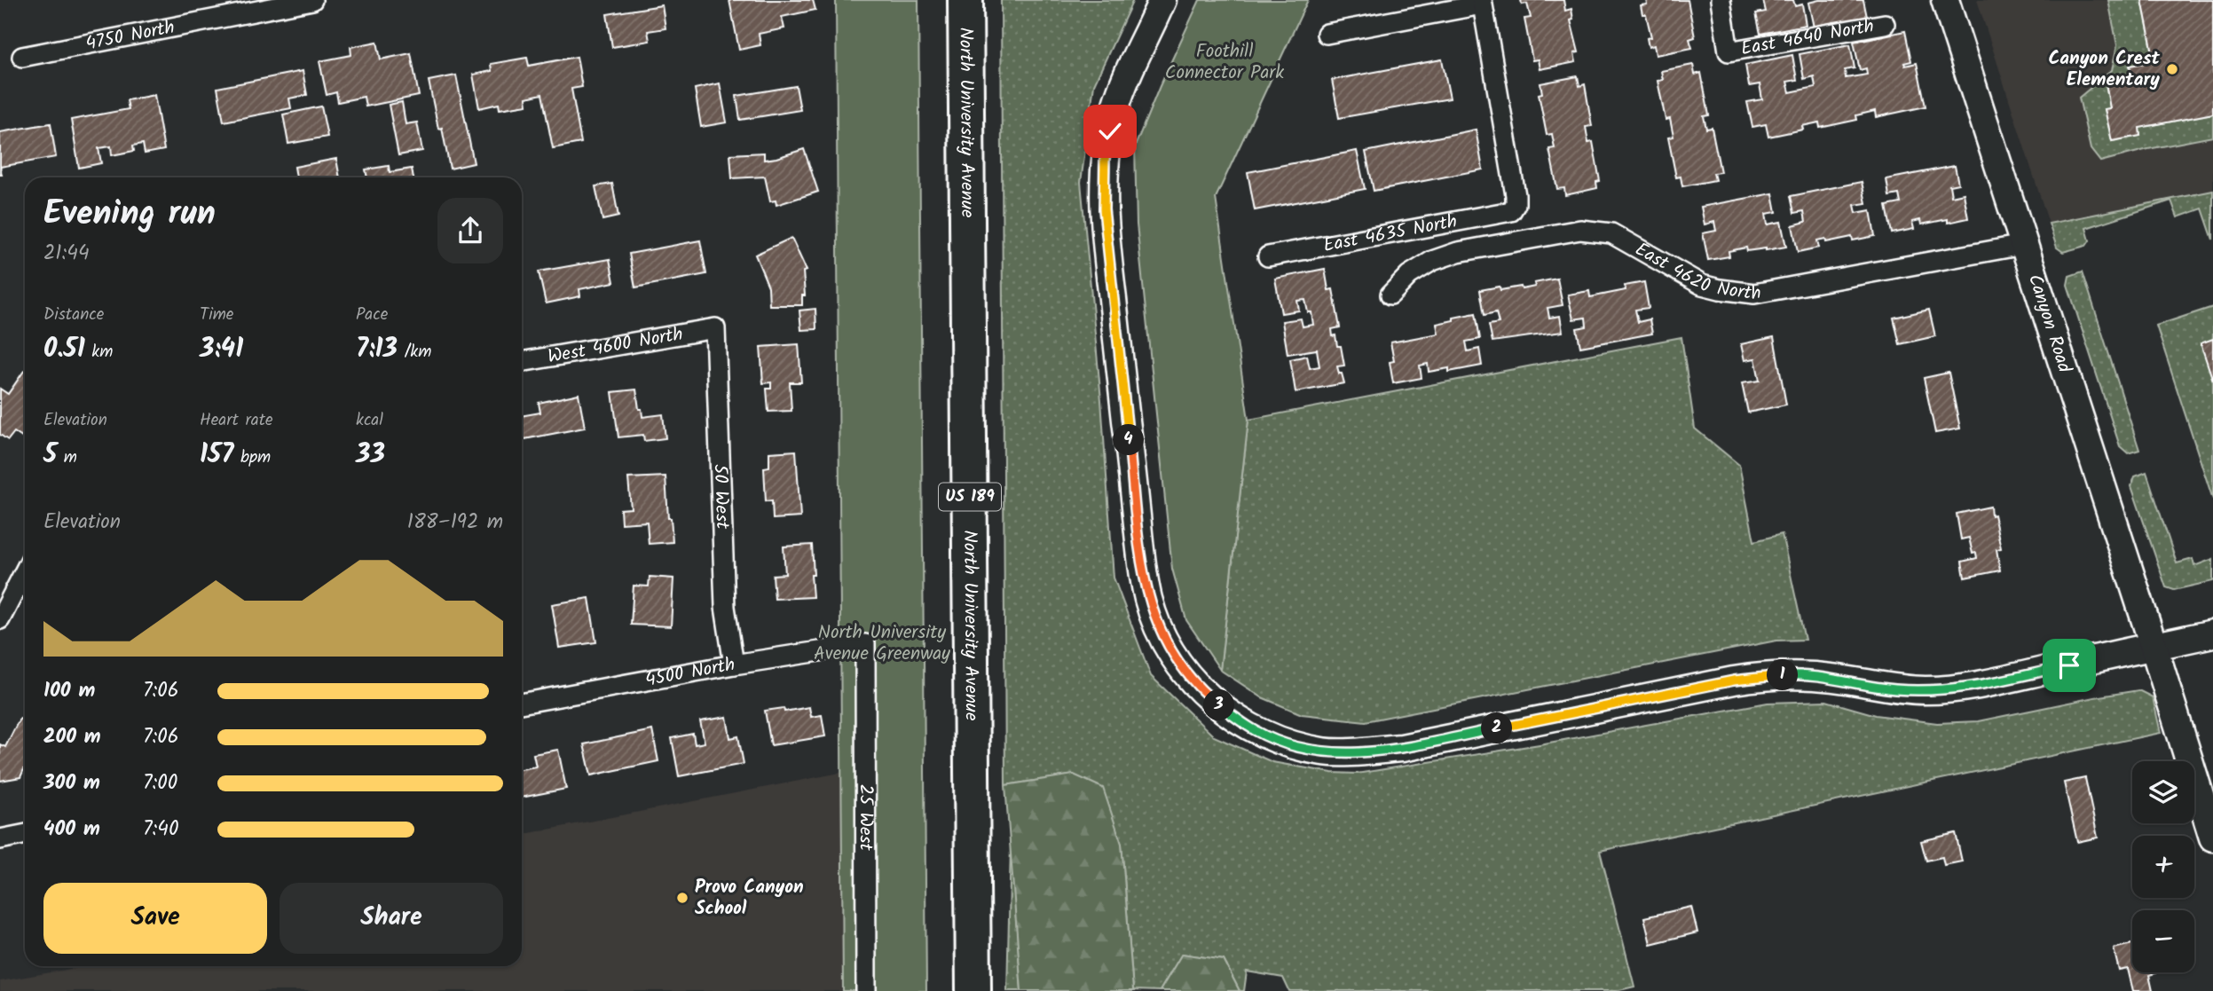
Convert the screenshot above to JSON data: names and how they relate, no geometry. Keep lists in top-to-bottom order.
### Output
{
  "streets": {
    "highway": ["North University Avenue", "US 189"],
    "main road": ["Canyon Road"],
    "street": [
      "4750 North",
      "East 4640 North",
      "East 4635 North",
      "East 4620 North",
      "West 4600 North",
      "50 West",
      "4500 North",
      "25 West"
    ]
  },
  "crossings": [
    ["East 4620 North", "Canyon Road"],
    ["West 4600 North", "50 West"],
    ["50 West", "4500 North"],
    ["4500 North", "25 West"]
  ],
  "parks": ["Foothill Connector Park", "North University Avenue Greenway"],
  "places": ["Canyon Crest Elementary", "Provo Canyon School"],
  "page": {
    "heading": ["Evening run", "21:44"],
    "stats": [
      ["Distance", "0.51 km"],
      ["Time", "3:41"],
      ["Pace", "7:13 /km"],
      ["Elevation", "5 m"],
      ["Heart rate", "157 bpm"],
      ["kcal", "33"]
    ],
    "pins": [
      "4",
      "1",
      "3",
      "2"
    ],
    "chart": ["Elevation", "188–192 m"],
    "list": [
      {
        "name": "100 m",
        "note": "7:06"
      },
      {
        "name": "200 m",
        "note": "7:06"
      },
      {
        "name": "300 m",
        "note": "7:00"
      },
      {
        "name": "400 m",
        "note": "7:40"
      }
    ],
    "map_buttons": ["+", "−"],
    "buttons": ["Save", "Share"]
  }
}
